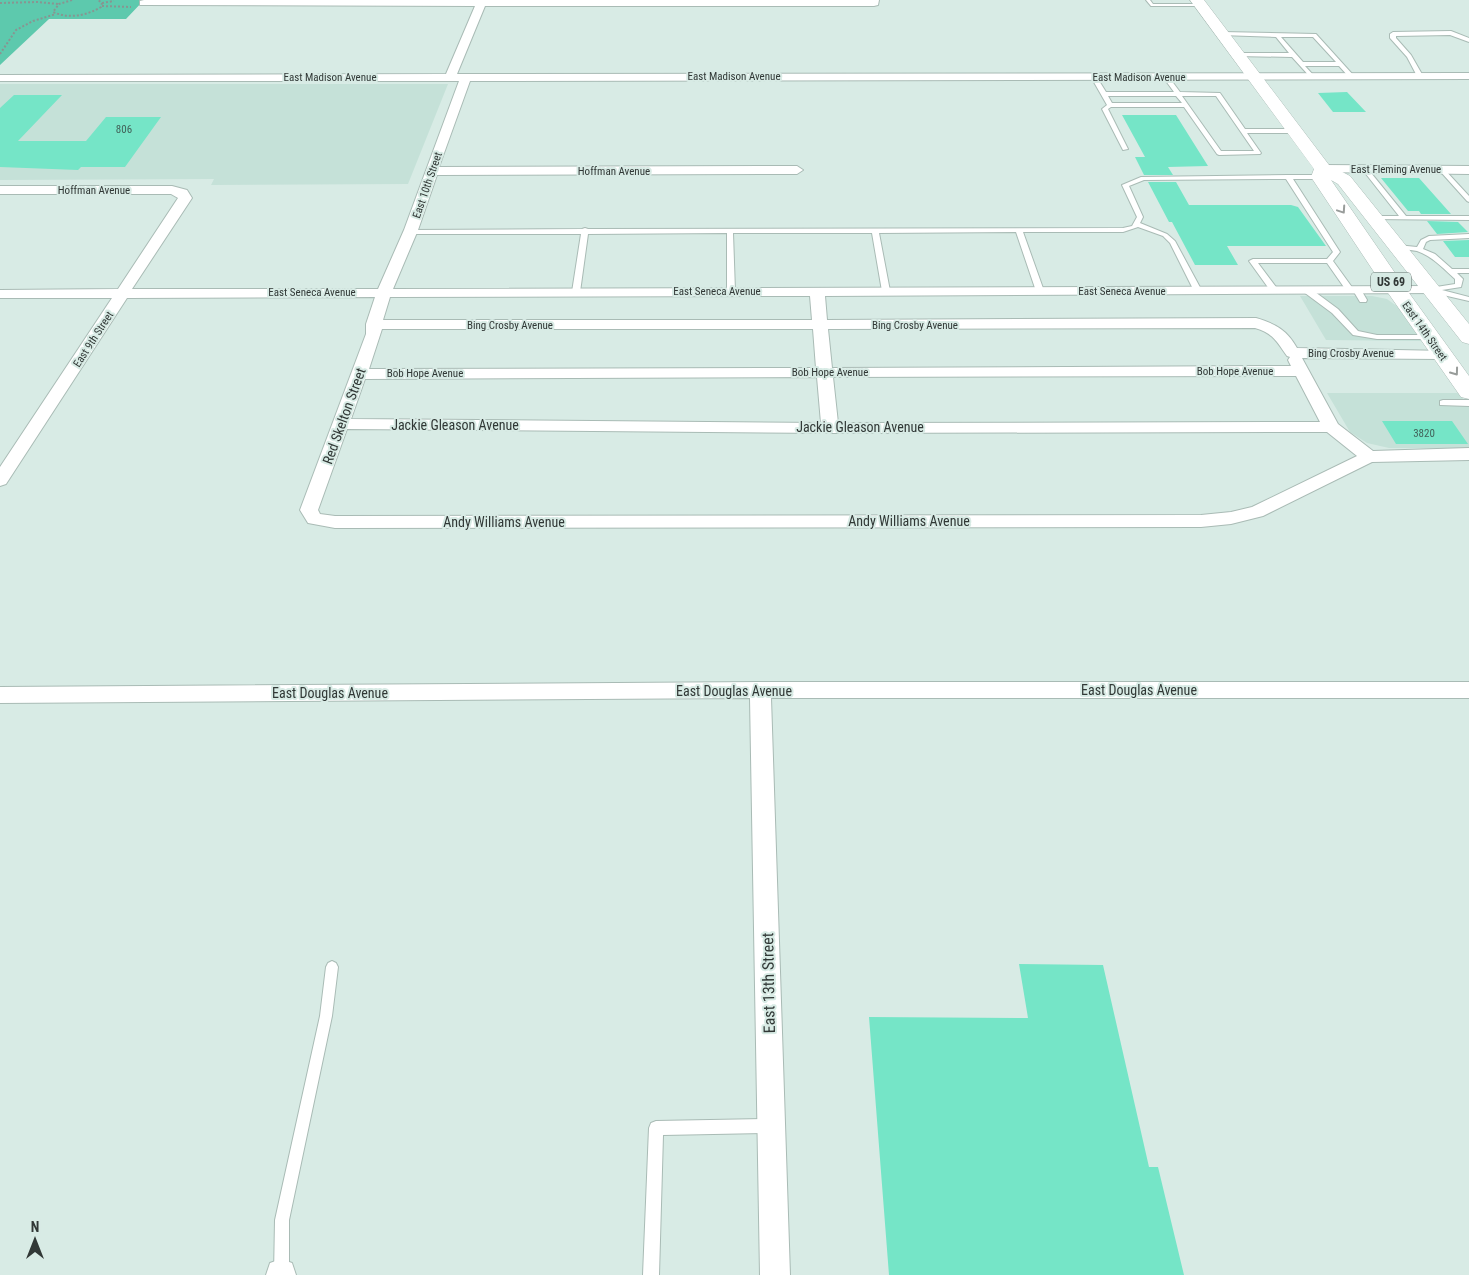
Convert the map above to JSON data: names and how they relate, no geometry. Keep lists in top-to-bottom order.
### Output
{
  "streets": {
    "main road": ["US 69", "East 14th Street"],
    "street": [
      "East Madison Avenue",
      "East Fleming Avenue",
      "Hoffman Avenue",
      "East 10th Street",
      "East Seneca Avenue",
      "Bing Crosby Avenue",
      "East 9th Street",
      "Bob Hope Avenue",
      "Red Skelton Street",
      "Jackie Gleason Avenue",
      "Andy Williams Avenue",
      "East Douglas Avenue",
      "East 13th Street"
    ]
  },
  "crossings": [
    ["East Madison Avenue", "East 10th Street"],
    ["East Madison Avenue", "East 14th Street"],
    ["East Fleming Avenue", "East 14th Street"],
    ["Hoffman Avenue", "East 10th Street"],
    ["Hoffman Avenue", "East 9th Street"],
    ["East 10th Street", "East Seneca Avenue"],
    ["East 10th Street", "Red Skelton Street"],
    ["East Seneca Avenue", "East 14th Street"],
    ["East Seneca Avenue", "East 9th Street"],
    ["East Seneca Avenue", "Red Skelton Street"],
    ["Bing Crosby Avenue", "East 14th Street"],
    ["Bing Crosby Avenue", "Red Skelton Street"],
    ["Bob Hope Avenue", "Red Skelton Street"],
    ["Red Skelton Street", "Jackie Gleason Avenue"],
    ["Red Skelton Street", "Andy Williams Avenue"],
    ["East Douglas Avenue", "East 13th Street"]
  ],
  "house_numbers": ["806", "3820"],
  "north": "top"
}
